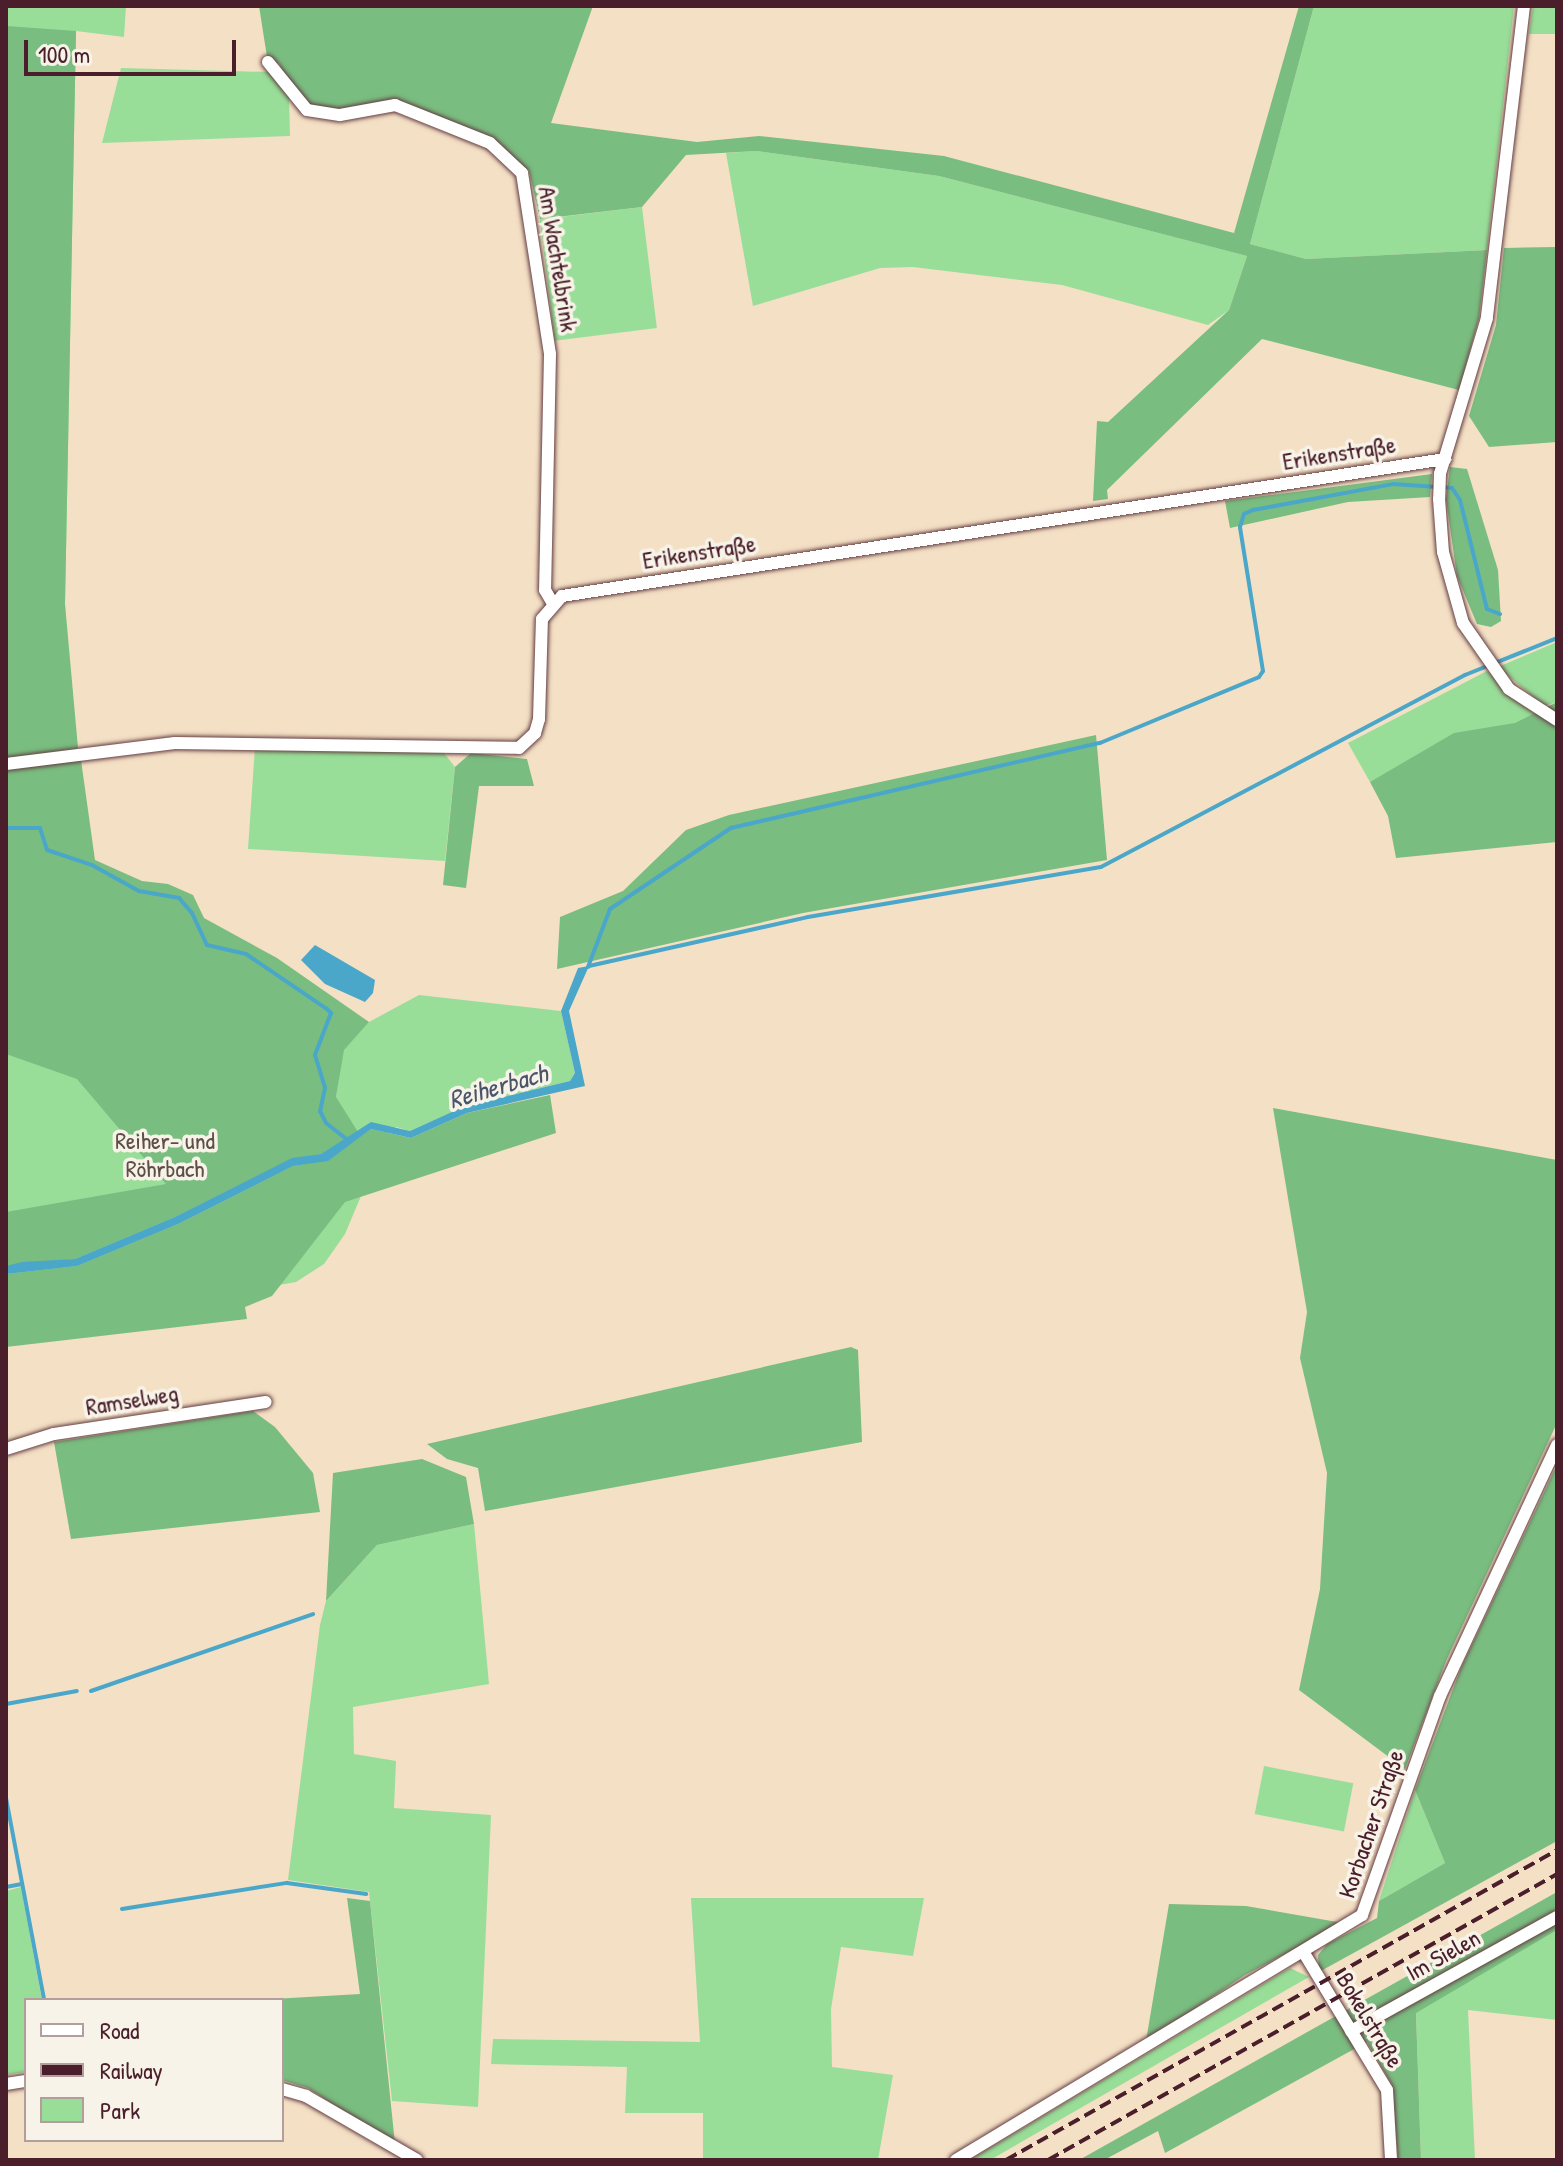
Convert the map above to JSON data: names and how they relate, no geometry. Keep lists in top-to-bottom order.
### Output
{
  "streets": {
    "street": [
      "Am Wachtelbrink",
      "Erikenstraße",
      "Ramselweg",
      "Korbacher Straße",
      "Im Sielen",
      "Bokelstraße"
    ]
  },
  "crossings": [
    ["Am Wachtelbrink", "Erikenstraße"],
    ["Korbacher Straße", "Bokelstraße"],
    ["Im Sielen", "Bokelstraße"]
  ],
  "water": ["Reiherbach"],
  "parks": ["Reiher- und Röhrbach"],
  "legend": ["Road", "Railway", "Park"],
  "scale_bar": "100 m"
}
